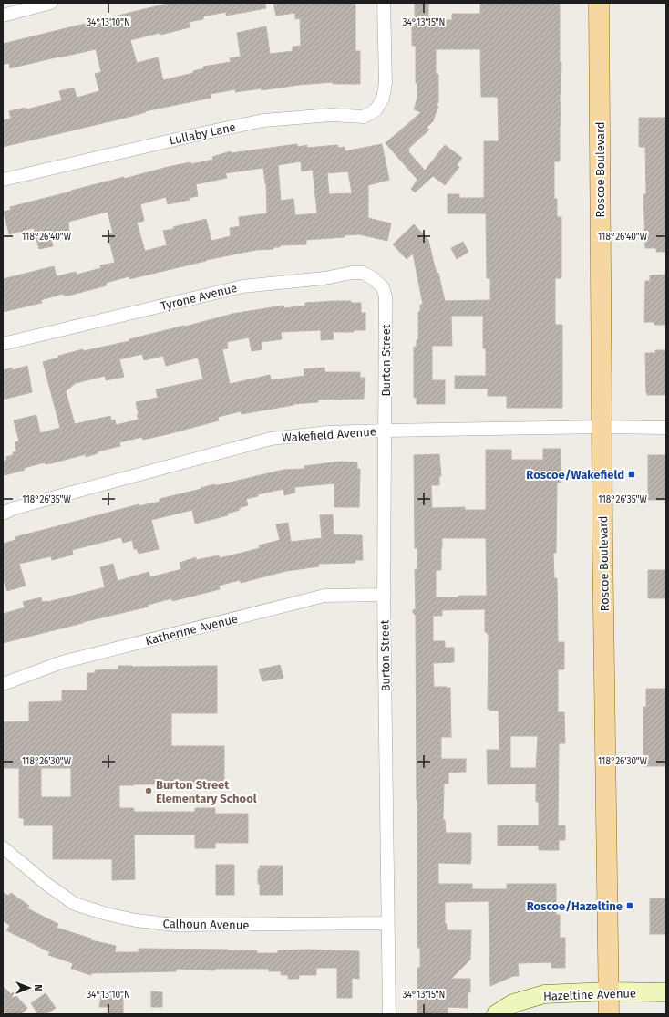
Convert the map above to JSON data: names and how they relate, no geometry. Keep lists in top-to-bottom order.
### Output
{
  "streets": {
    "main road": ["Roscoe Boulevard"],
    "street": [
      "Lullaby Lane",
      "Tyrone Avenue",
      "Burton Street",
      "Wakefield Avenue",
      "Katherine Avenue",
      "Calhoun Avenue",
      "Hazeltine Avenue"
    ]
  },
  "crossings": [
    ["Roscoe Boulevard", "Wakefield Avenue"],
    ["Roscoe Boulevard", "Hazeltine Avenue"],
    ["Tyrone Avenue", "Burton Street"],
    ["Burton Street", "Wakefield Avenue"],
    ["Burton Street", "Katherine Avenue"],
    ["Burton Street", "Calhoun Avenue"]
  ],
  "places": {
    "transit": ["Roscoe/Wakefield", "Roscoe/Hazeltine"],
    "other": ["Burton Street Elementary School"]
  },
  "north": "right",
  "coordinates": [
    "34°13'10\"N",
    "34°13'15\"N",
    "118°26'40\"W",
    "118°26'35\"W",
    "118°26'30\"W"
  ]
}
